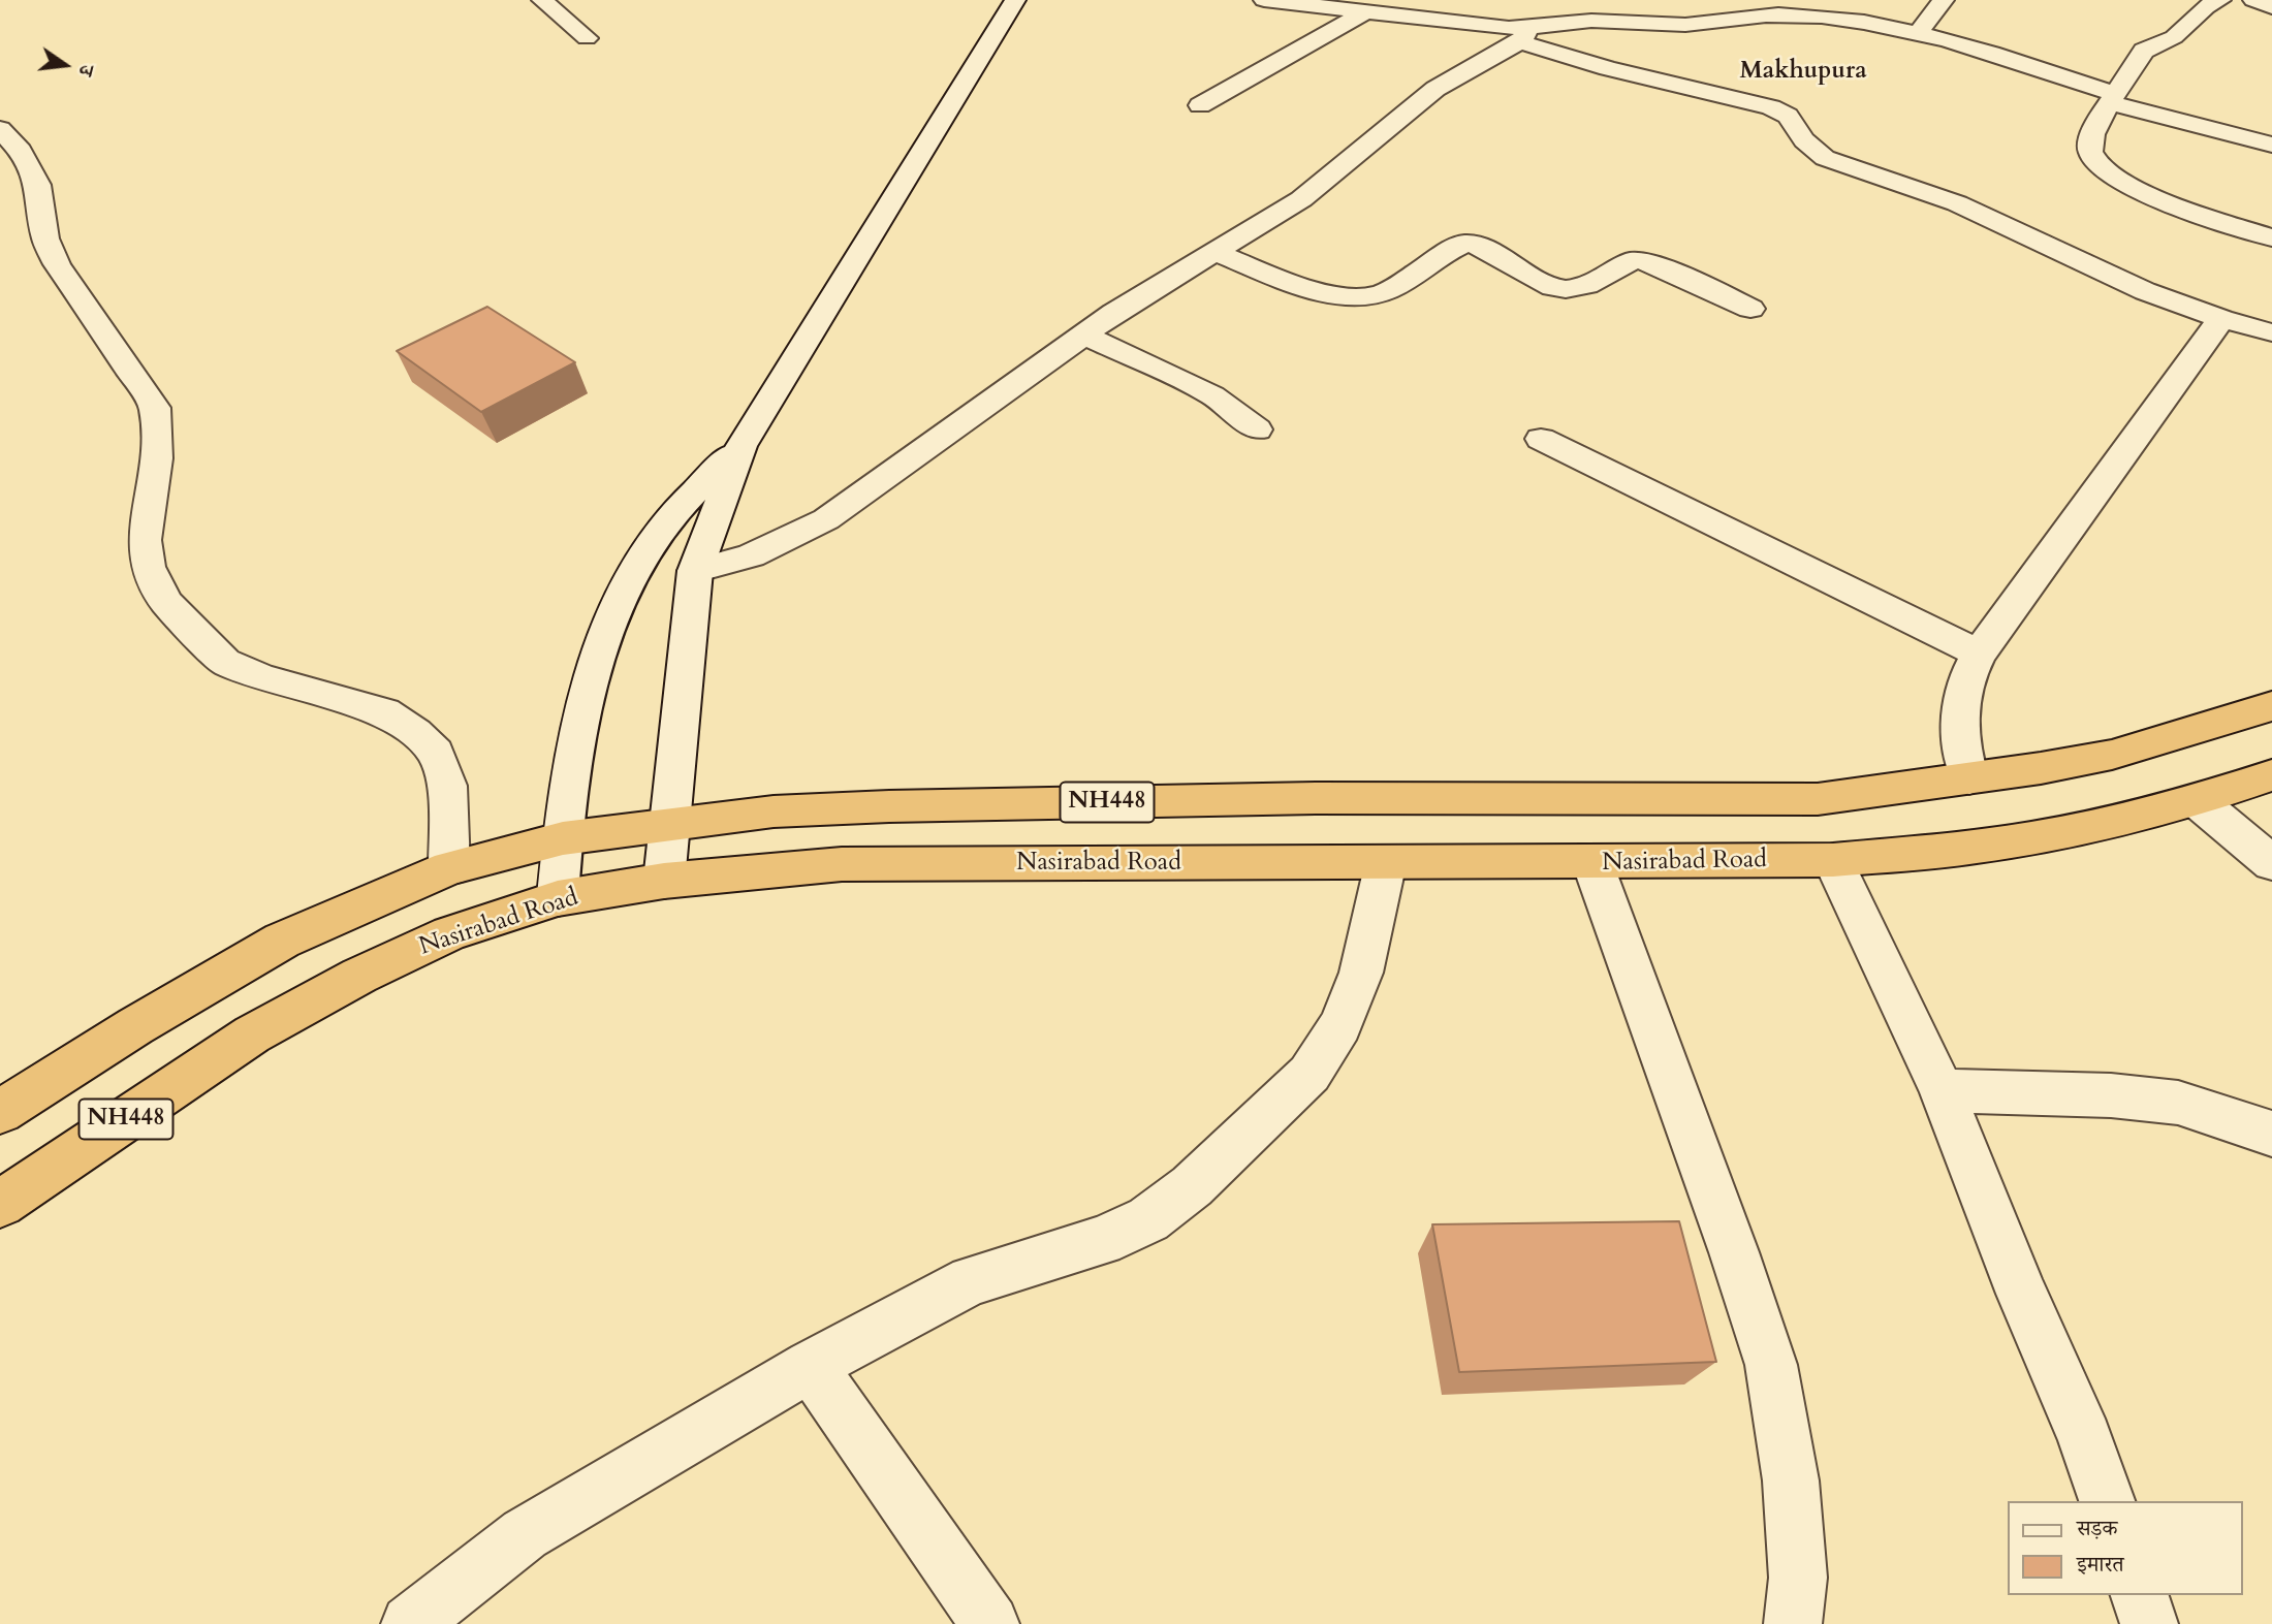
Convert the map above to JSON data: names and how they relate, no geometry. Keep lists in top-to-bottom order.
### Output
{
  "streets": {
    "highway": ["NH448", "Nasirabad Road"]
  },
  "districts": ["Makhupura"],
  "legend": ["सड़क", "इमारत"],
  "north": "right"
}
